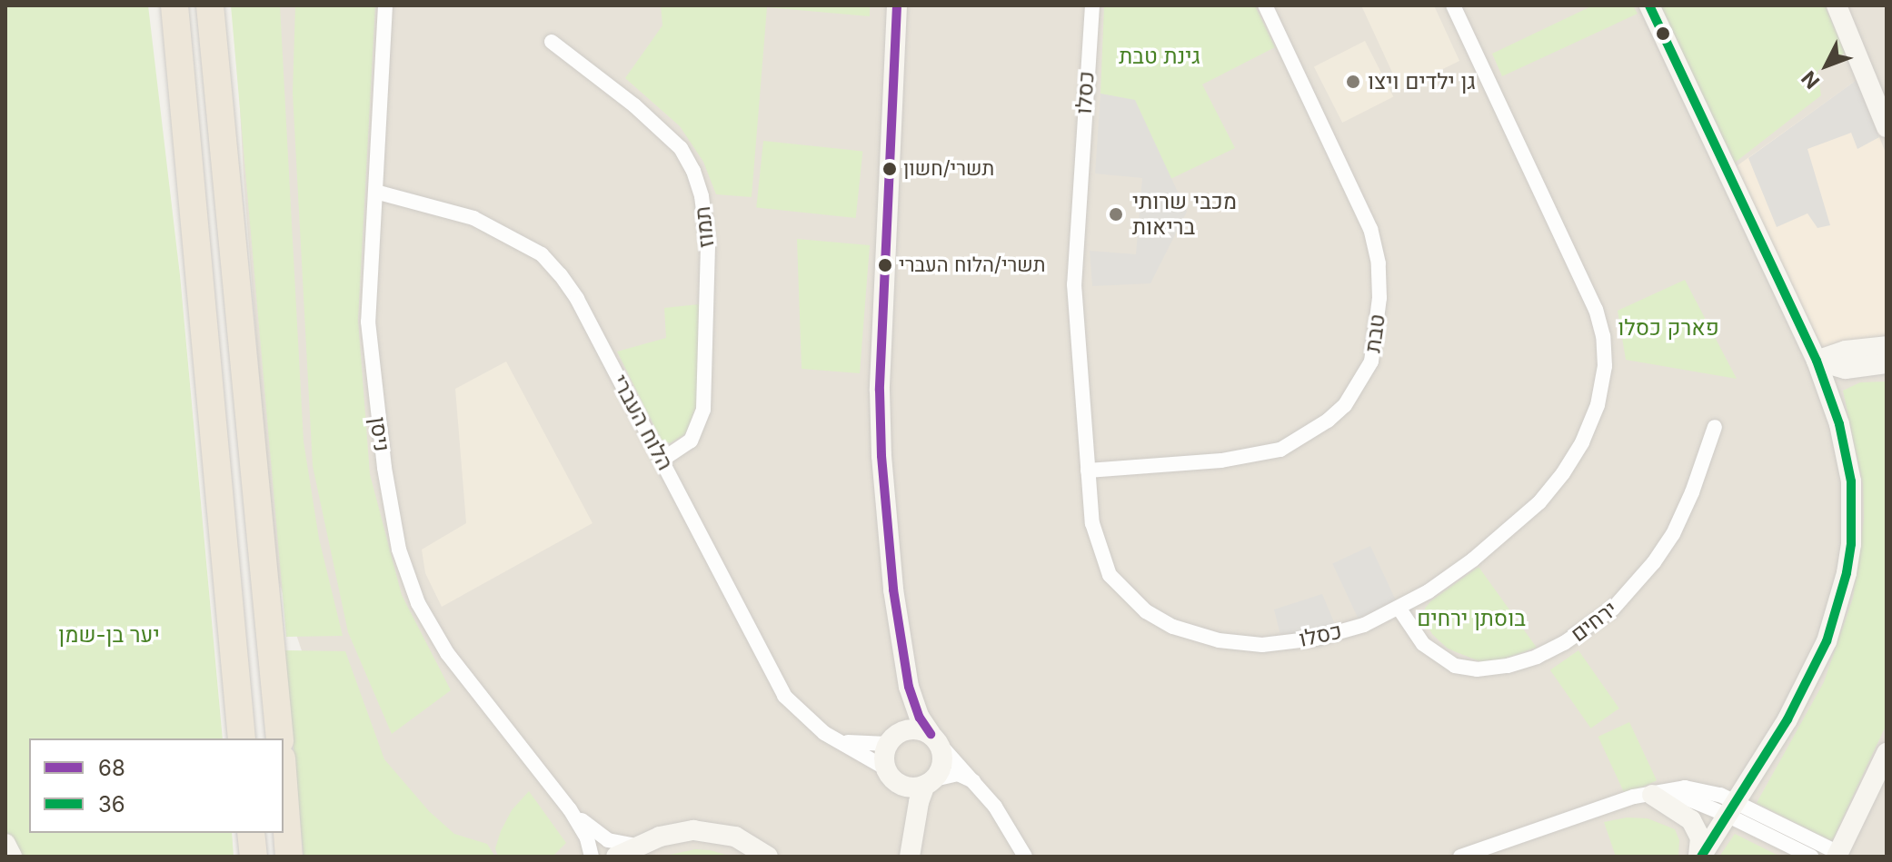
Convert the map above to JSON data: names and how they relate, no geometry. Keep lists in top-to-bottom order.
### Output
{
  "streets": {
    "street": [
      "כסלו",
      "תמוז",
      "טבת",
      "הלוח העברי",
      "ניסן",
      "ירחים"
    ]
  },
  "crossings": [
    ["כסלו", "טבת"],
    ["כסלו", "ירחים"],
    ["תמוז", "הלוח העברי"],
    ["הלוח העברי", "ניסן"]
  ],
  "parks": [
    "גינת טבת",
    "פארק כסלו",
    "בוסתן ירחים",
    "יער בן-שמן"
  ],
  "places": [
    "גן ילדים ויצו",
    "תשרי/חשון",
    "מכבי שרותי בריאות",
    "תשרי/הלוח העברי"
  ],
  "lines": ["transit line 68", "transit line 36"],
  "legend": ["68", "36"],
  "north": "bottom left"
}
